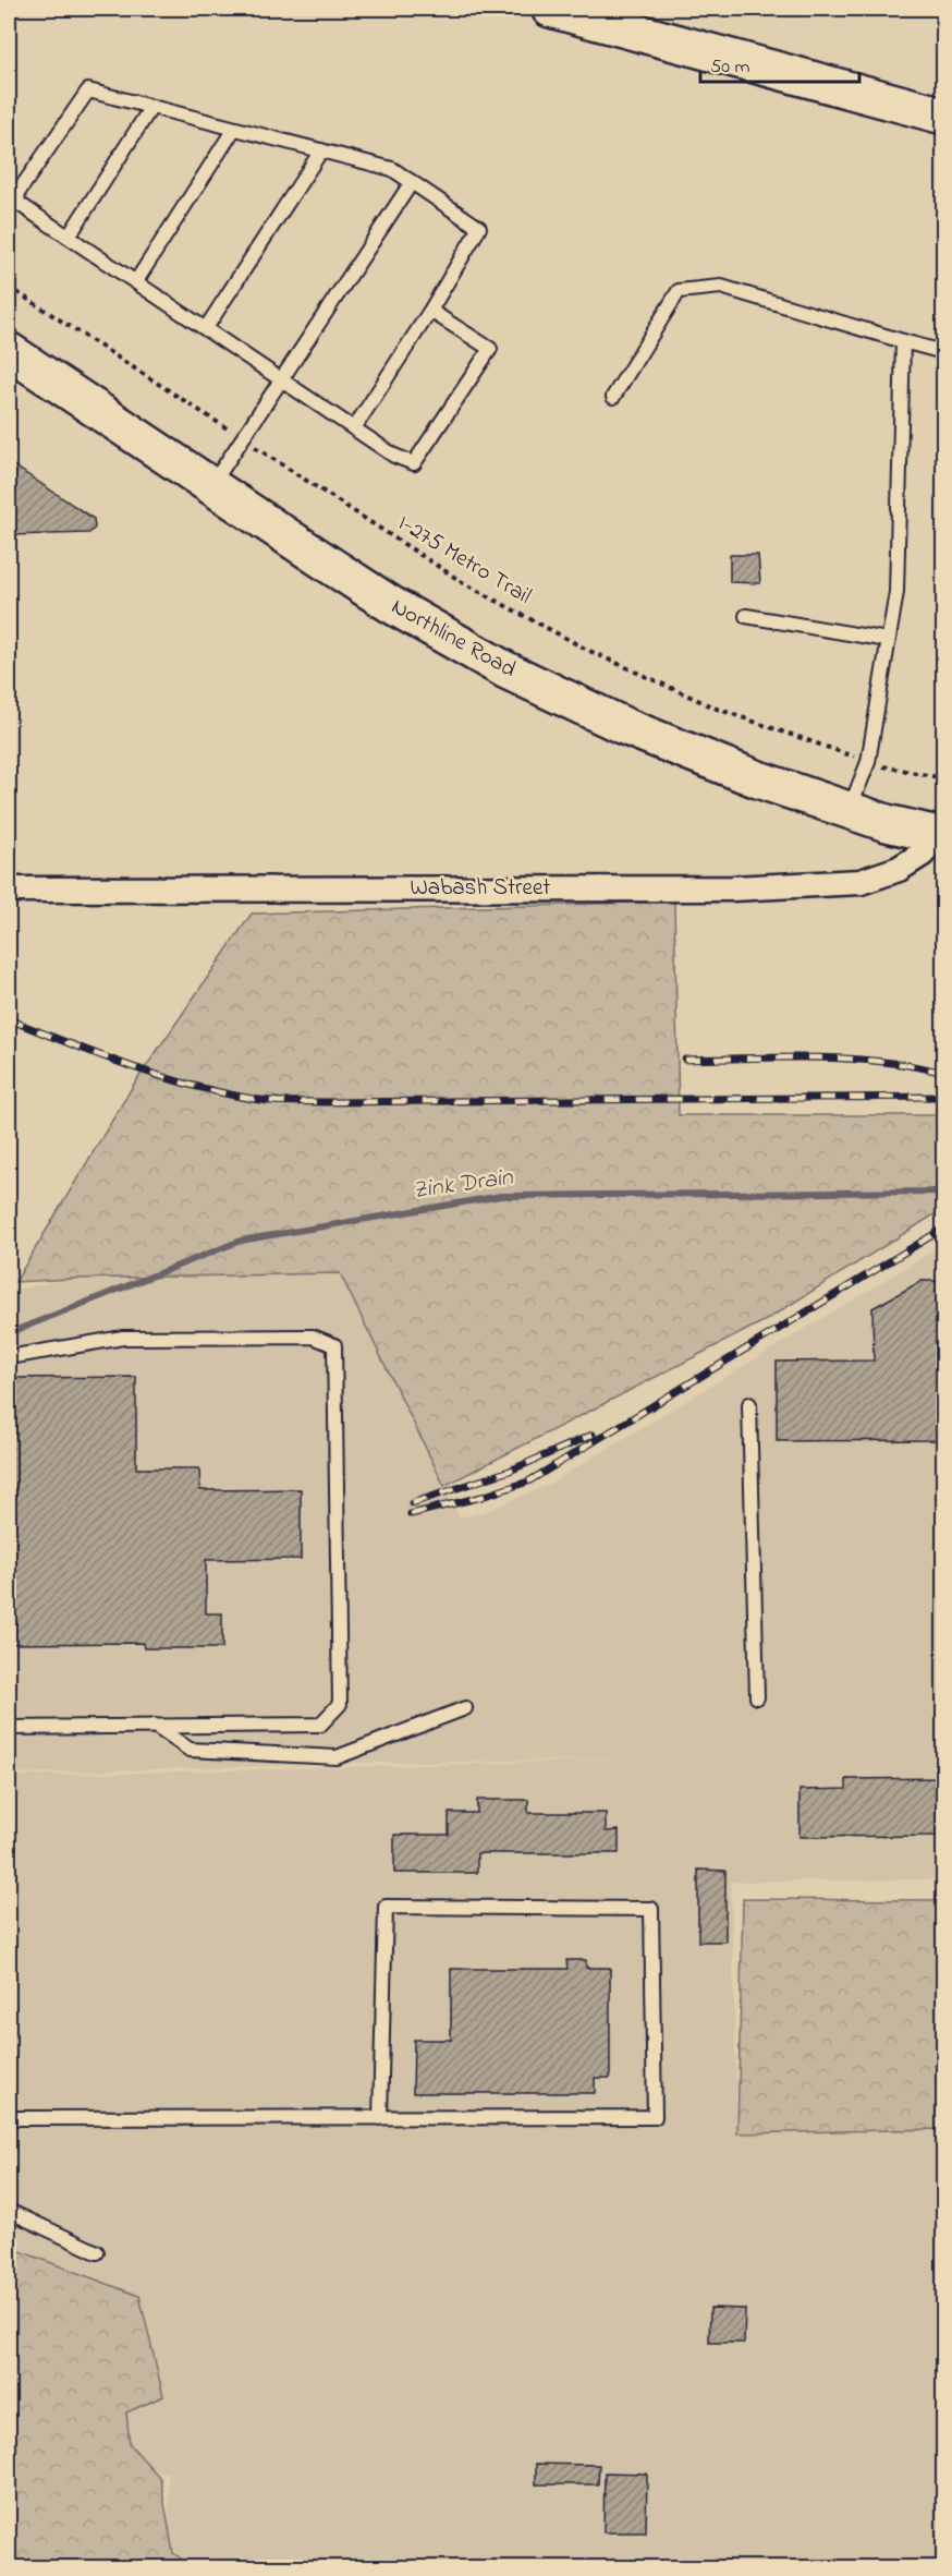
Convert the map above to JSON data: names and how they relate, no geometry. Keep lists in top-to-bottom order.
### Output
{
  "streets": {
    "main road": ["Northline Road"],
    "street": ["Wabash Street"],
    "path": ["I-275 Metro Trail"]
  },
  "crossings": [
    ["Northline Road", "Wabash Street"]
  ],
  "water": ["Zink Drain"],
  "scale_bar": "50 m"
}
